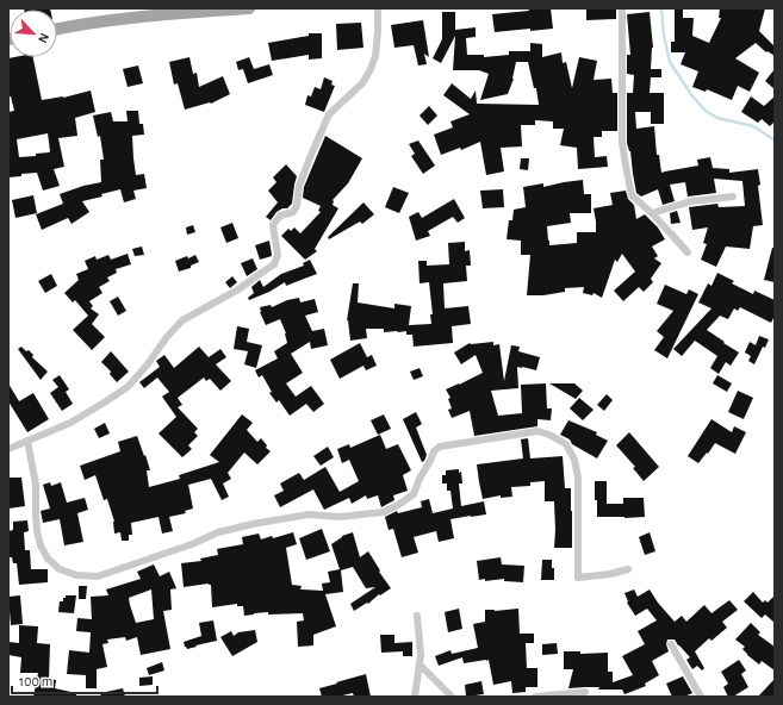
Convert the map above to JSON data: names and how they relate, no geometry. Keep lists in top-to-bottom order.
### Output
{
  "scale_bar": "100 m",
  "north": "bottom right"
}
